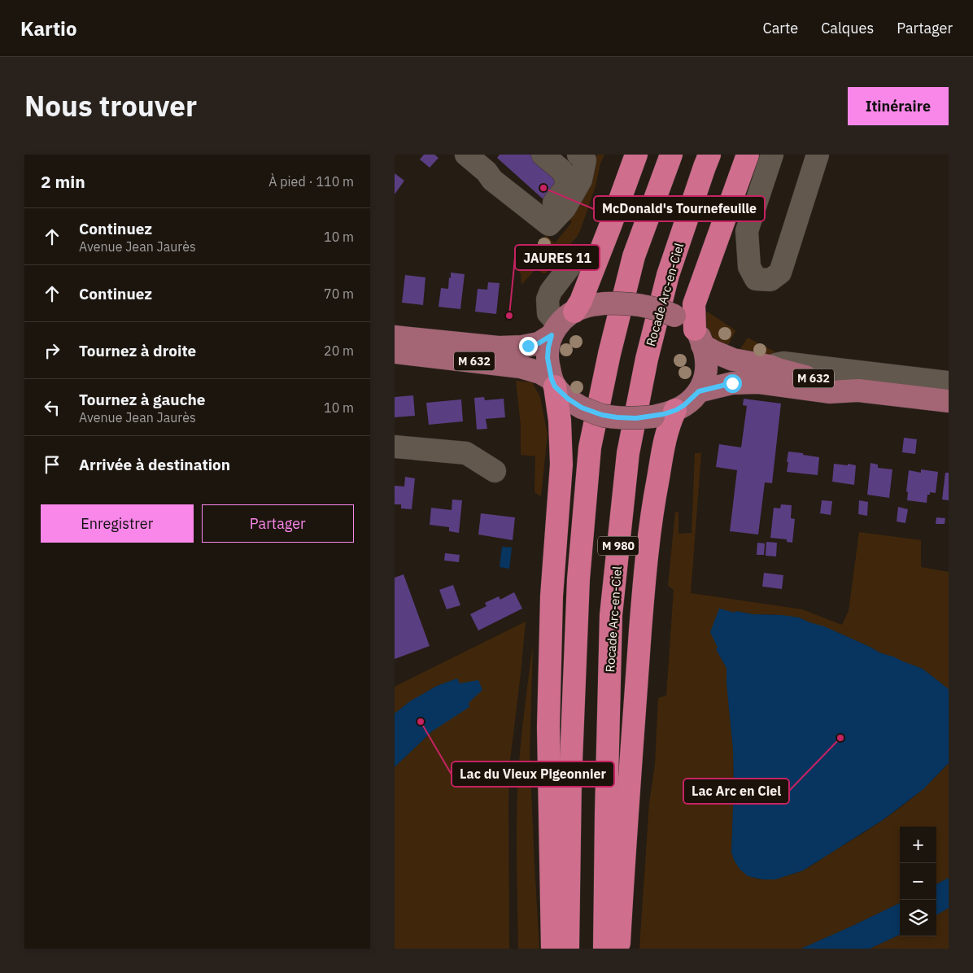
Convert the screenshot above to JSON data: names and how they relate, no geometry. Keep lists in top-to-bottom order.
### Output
{
  "streets": {
    "highway": ["Rocade Arc-en-Ciel", "M 980"],
    "main road": ["M 632"]
  },
  "places": [
    "McDonald's Tournefeuille",
    "JAURES 11",
    "Lac du Vieux Pigeonnier",
    "Lac Arc en Ciel"
  ],
  "page": {
    "header": "Kartio",
    "nav": ["Carte", "Calques", "Partager"],
    "title": "Nous trouver",
    "buttons": [
      "Itinéraire",
      ["Enregistrer", "Partager"]
    ],
    "heading": ["2 min", "À pied · 110 m"],
    "list": [
      ["Continuez", "Avenue Jean Jaurès", "10 m"],
      ["Continuez", "70 m"],
      ["Tournez à droite", "20 m"],
      ["Tournez à gauche", "Avenue Jean Jaurès", "10 m"],
      "Arrivée à destination"
    ],
    "map_buttons": ["+", "−"]
  }
}
